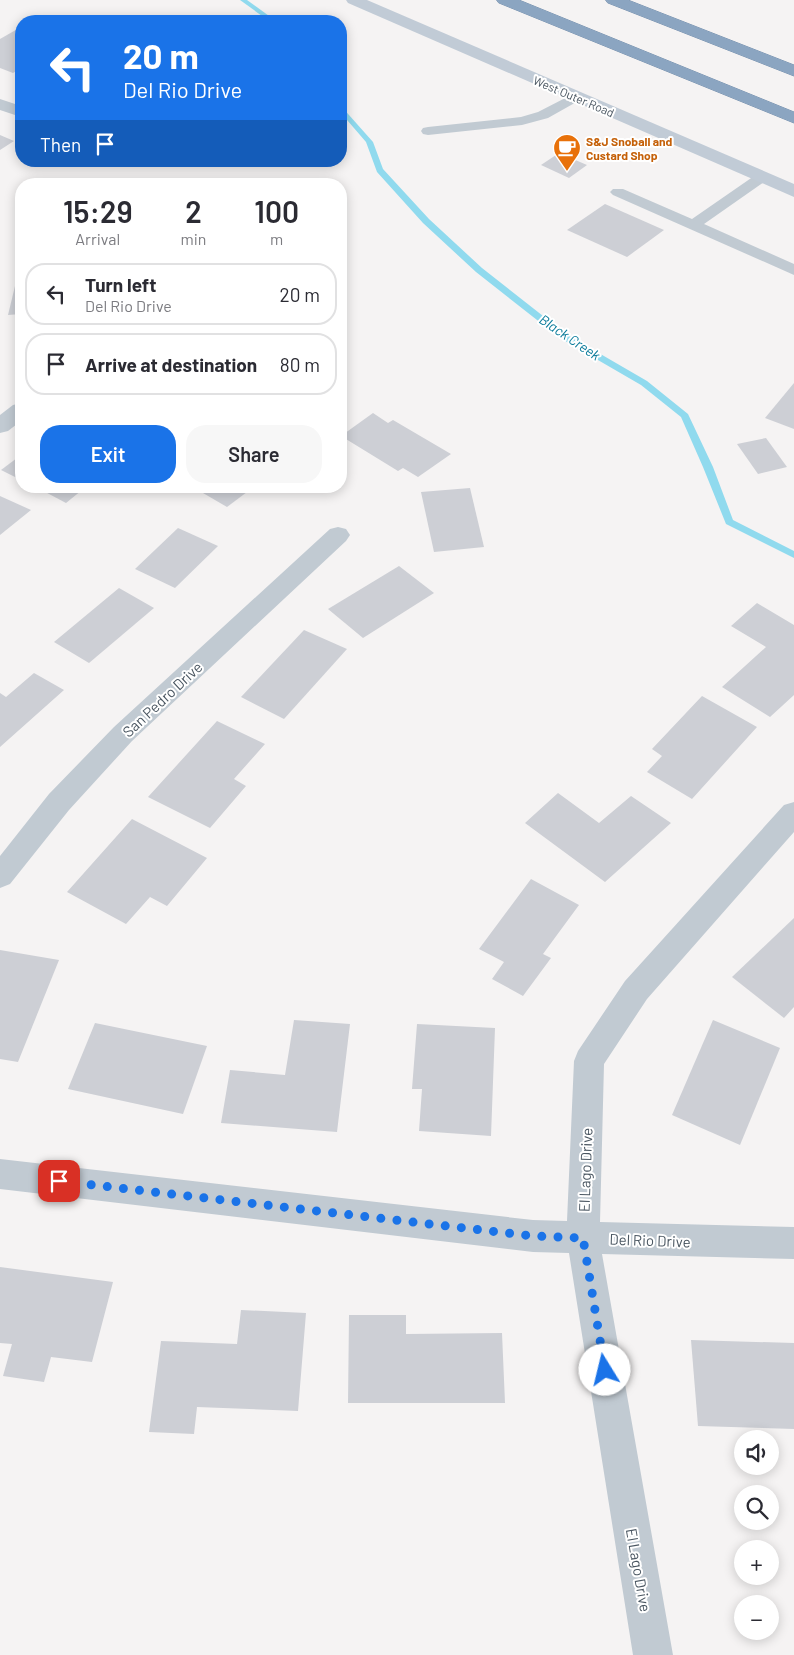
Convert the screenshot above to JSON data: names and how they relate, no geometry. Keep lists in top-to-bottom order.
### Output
{
  "streets": {
    "street": [
      "West Outer Road",
      "San Pedro Drive",
      "El Lago Drive",
      "Del Rio Drive"
    ]
  },
  "crossings": [
    ["El Lago Drive", "Del Rio Drive"]
  ],
  "water": ["Black Creek"],
  "places": {
    "cafe": ["S&J Snoball and Custard Shop"]
  },
  "page": {
    "turn": ["20 m", "Del Rio Drive"],
    "then": "Then",
    "eta": [
      "15:29",
      "Arrival",
      "2",
      "min",
      "100",
      "m"
    ],
    "list": [
      {
        "name": "Turn left",
        "note": "Del Rio Drive",
        "value": "20 m"
      },
      {
        "name": "Arrive at destination",
        "value": "80 m"
      }
    ],
    "buttons": ["Exit", "Share"],
    "map_buttons": ["+", "−"]
  }
}
